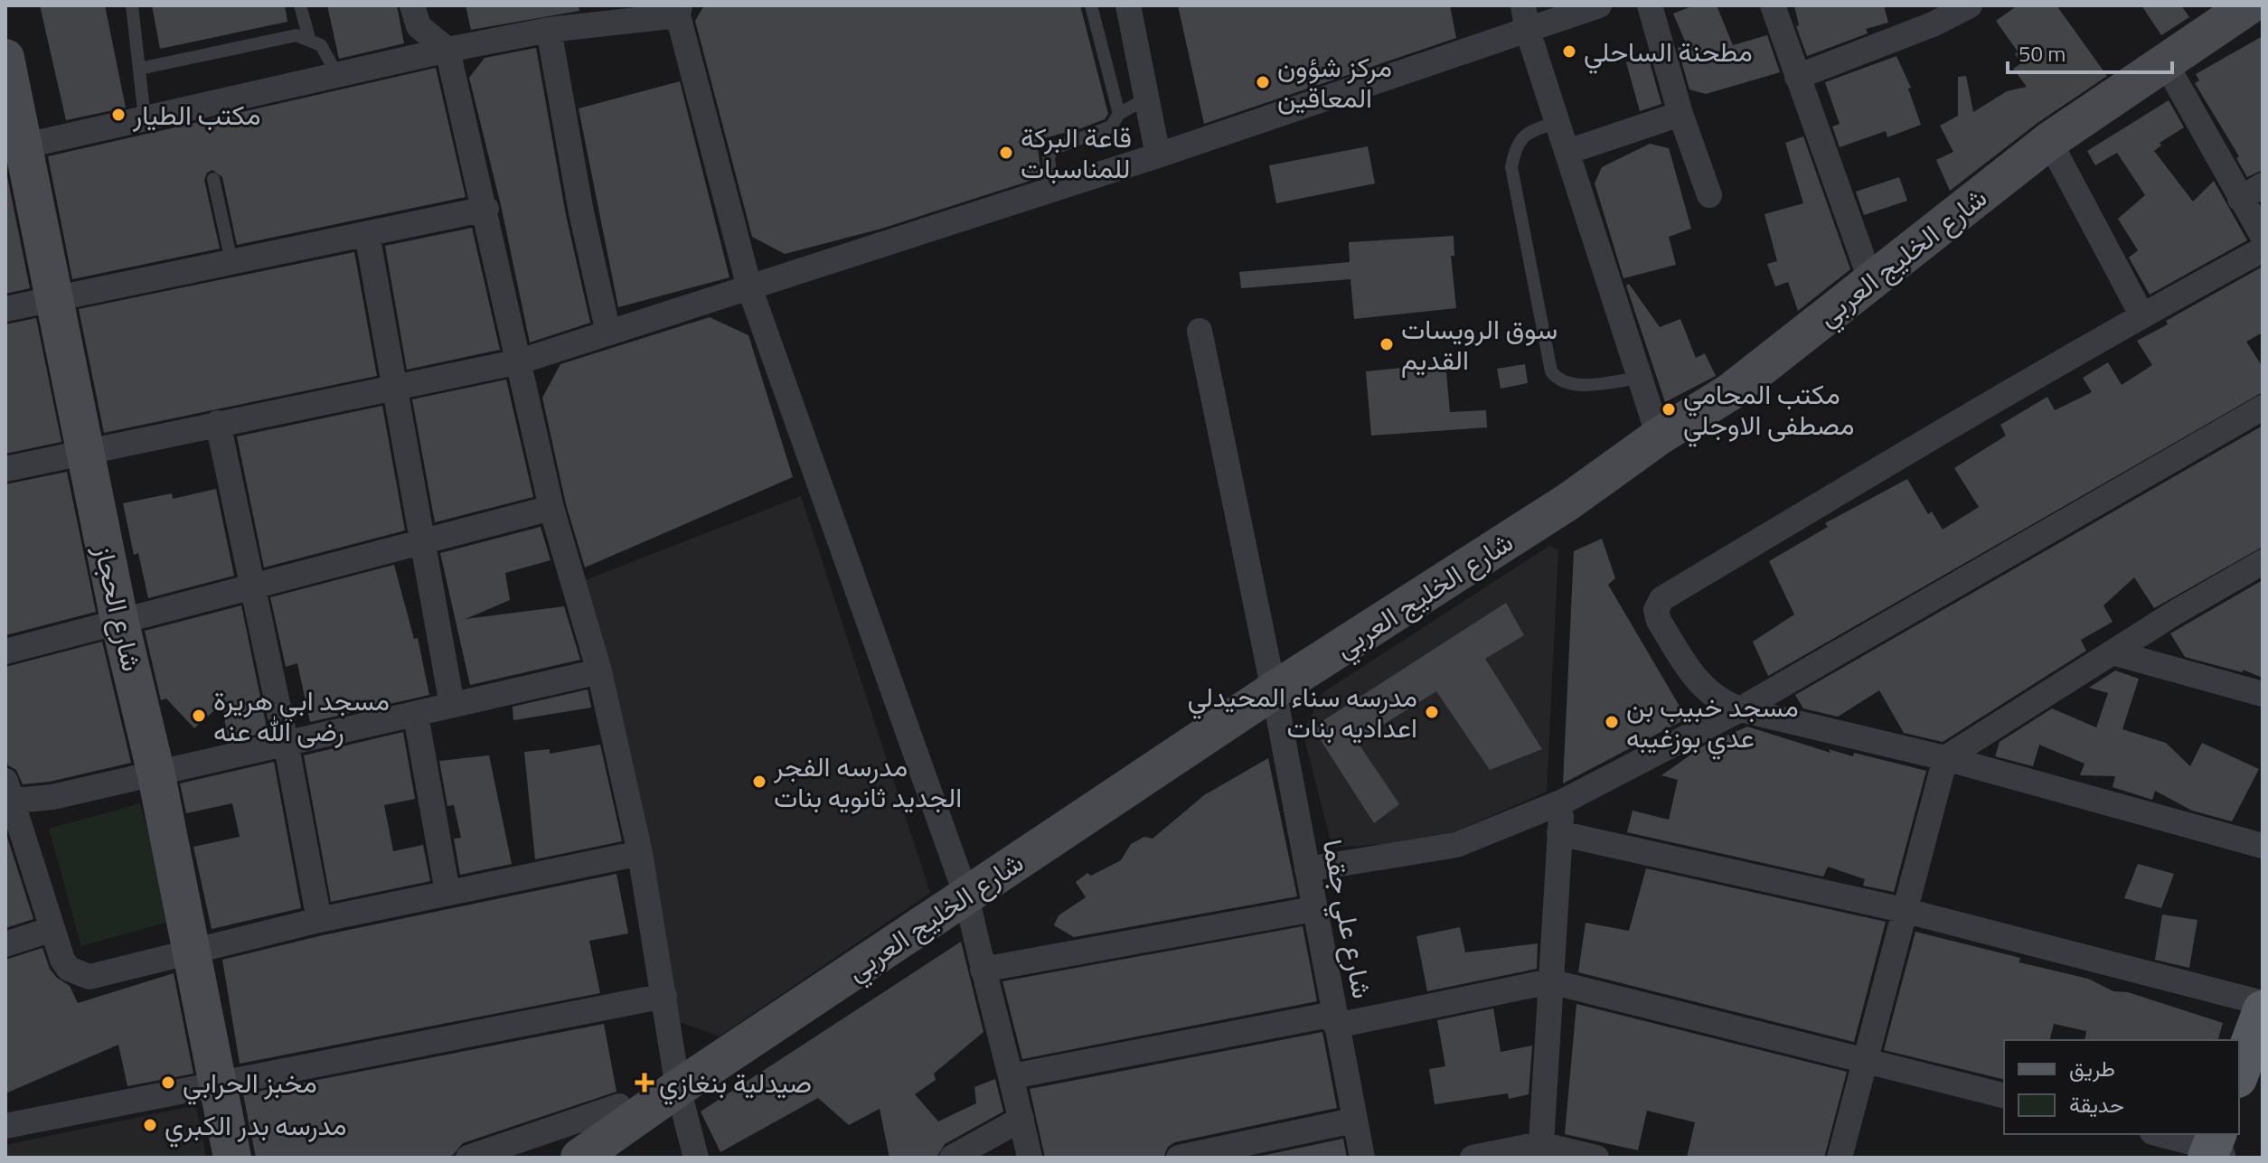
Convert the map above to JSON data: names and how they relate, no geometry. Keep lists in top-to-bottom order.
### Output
{
  "streets": {
    "main road": ["شارع الخليج العربي", "شارع الحجاز"],
    "street": ["شارع علي جقما"]
  },
  "crossings": [
    ["شارع الخليج العربي", "شارع علي جقما"]
  ],
  "places": {
    "other": [
      "مطحنة الساحلي",
      "مركز شؤون المعاقين",
      "مكتب الطيار",
      "قاعة البركة للمناسبات",
      "سوق الرويسات القديم",
      "مكتب المحامي مصطفى الاوجلي",
      "مدرسه سناء المحيدلي اعداديه بنات",
      "مسجد ابي هريرة رضى الله عنه",
      "مسجد خبيب بن عدي بوزغيبه",
      "مدرسه الفجر الجديد ثانويه بنات",
      "مخبز الحرابي",
      "مدرسه بدر الكبري"
    ],
    "health": ["صيدلية بنغازي"]
  },
  "legend": ["طريق", "حديقة"],
  "scale_bar": "50 m"
}
